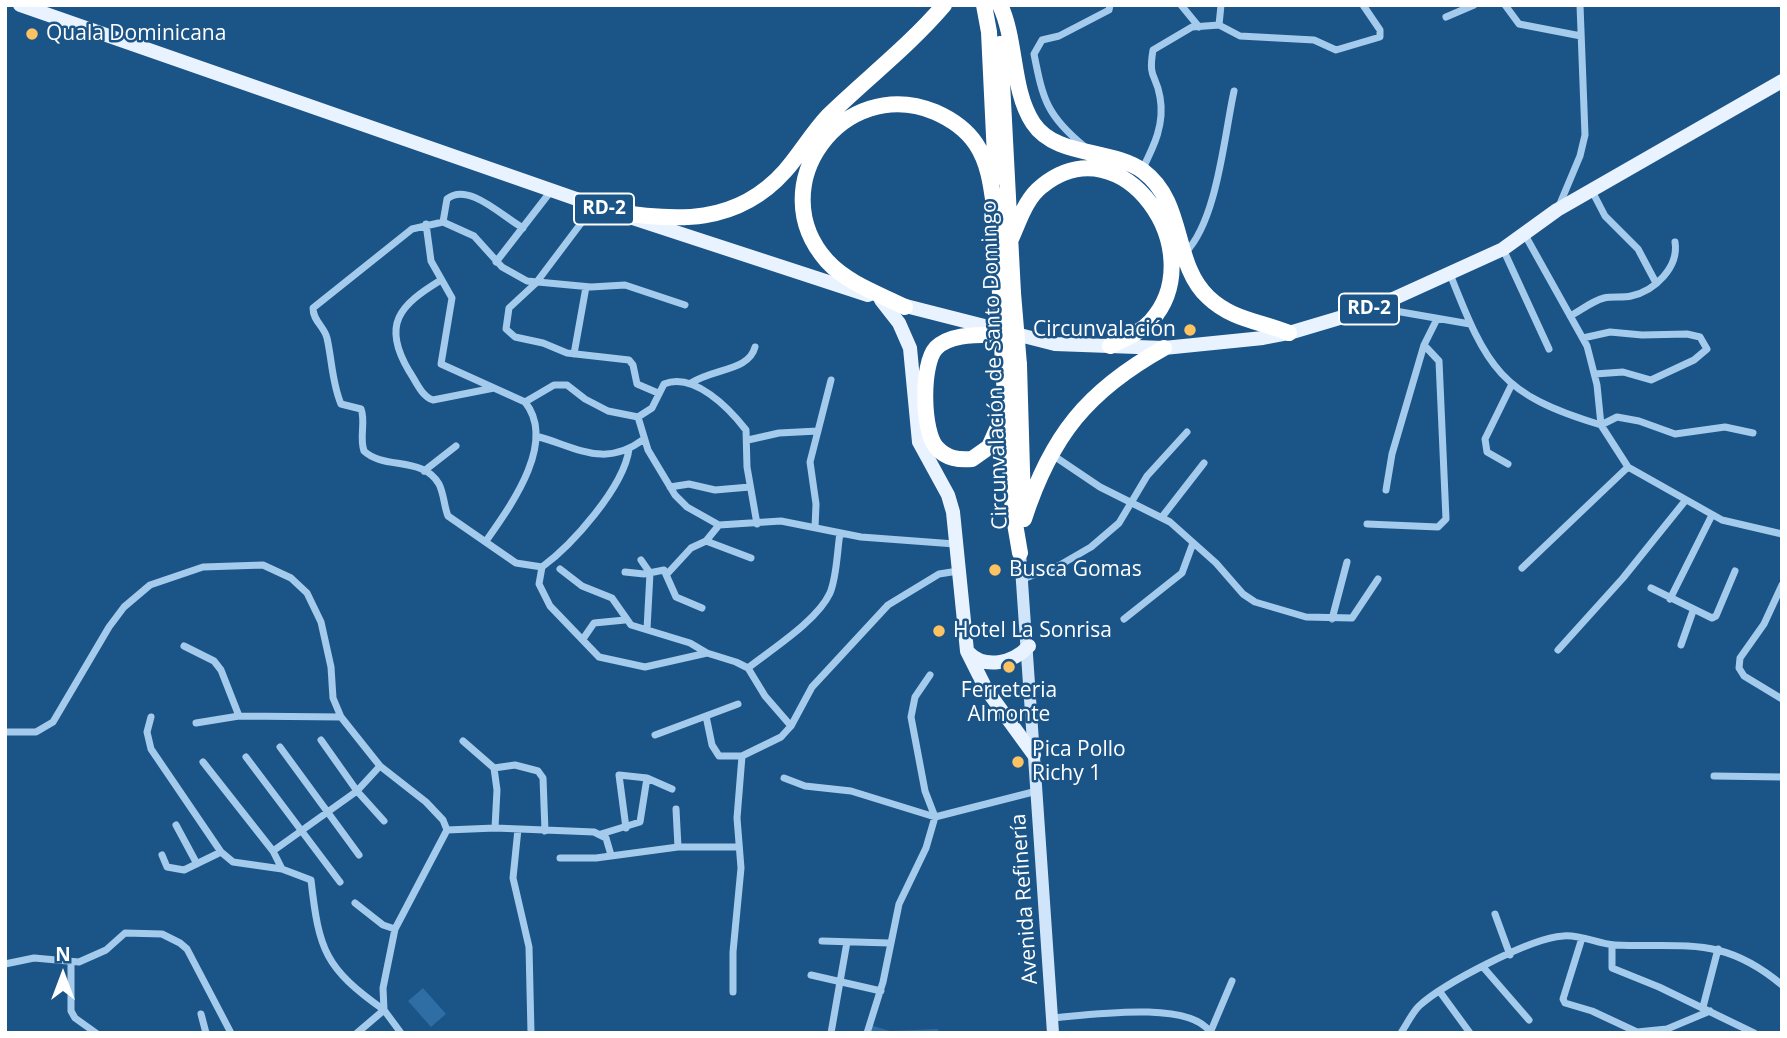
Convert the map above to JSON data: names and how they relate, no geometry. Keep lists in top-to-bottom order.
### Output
{
  "streets": {
    "highway": ["Circunvalación de Santo Domingo"],
    "main road": ["RD-2", "Avenida Refinería"]
  },
  "crossings": [
    ["Circunvalación de Santo Domingo", "Avenida Refinería"]
  ],
  "places": [
    "Quala Dominicana",
    "Circunvalación",
    "Busca Gomas",
    "Hotel La Sonrisa",
    "Ferreteria Almonte",
    "Pica Pollo Richy 1"
  ],
  "north": "top"
}
